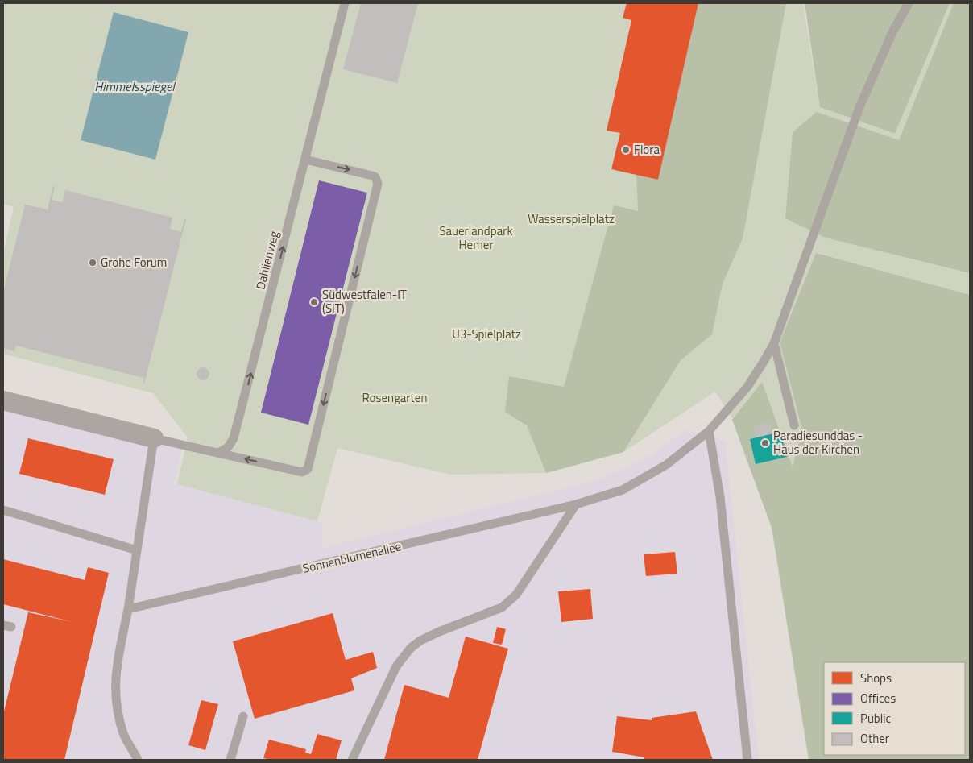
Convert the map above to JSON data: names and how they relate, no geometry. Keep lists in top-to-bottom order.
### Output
{
  "streets": {
    "lane": ["Dahlienweg", "Sonnenblumenallee"]
  },
  "one_way": ["Dahlienweg"],
  "water": ["Himmelsspiegel"],
  "parks": [
    "Wasserspielplatz",
    "Sauerlandpark Hemer",
    "U3-Spielplatz",
    "Rosengarten"
  ],
  "places": [
    "Flora",
    "Grohe Forum",
    "Südwestfalen-IT (SIT)",
    "Paradiesunddas - Haus der Kirchen"
  ],
  "legend": [
    "Shops",
    "Offices",
    "Public",
    "Other"
  ]
}
